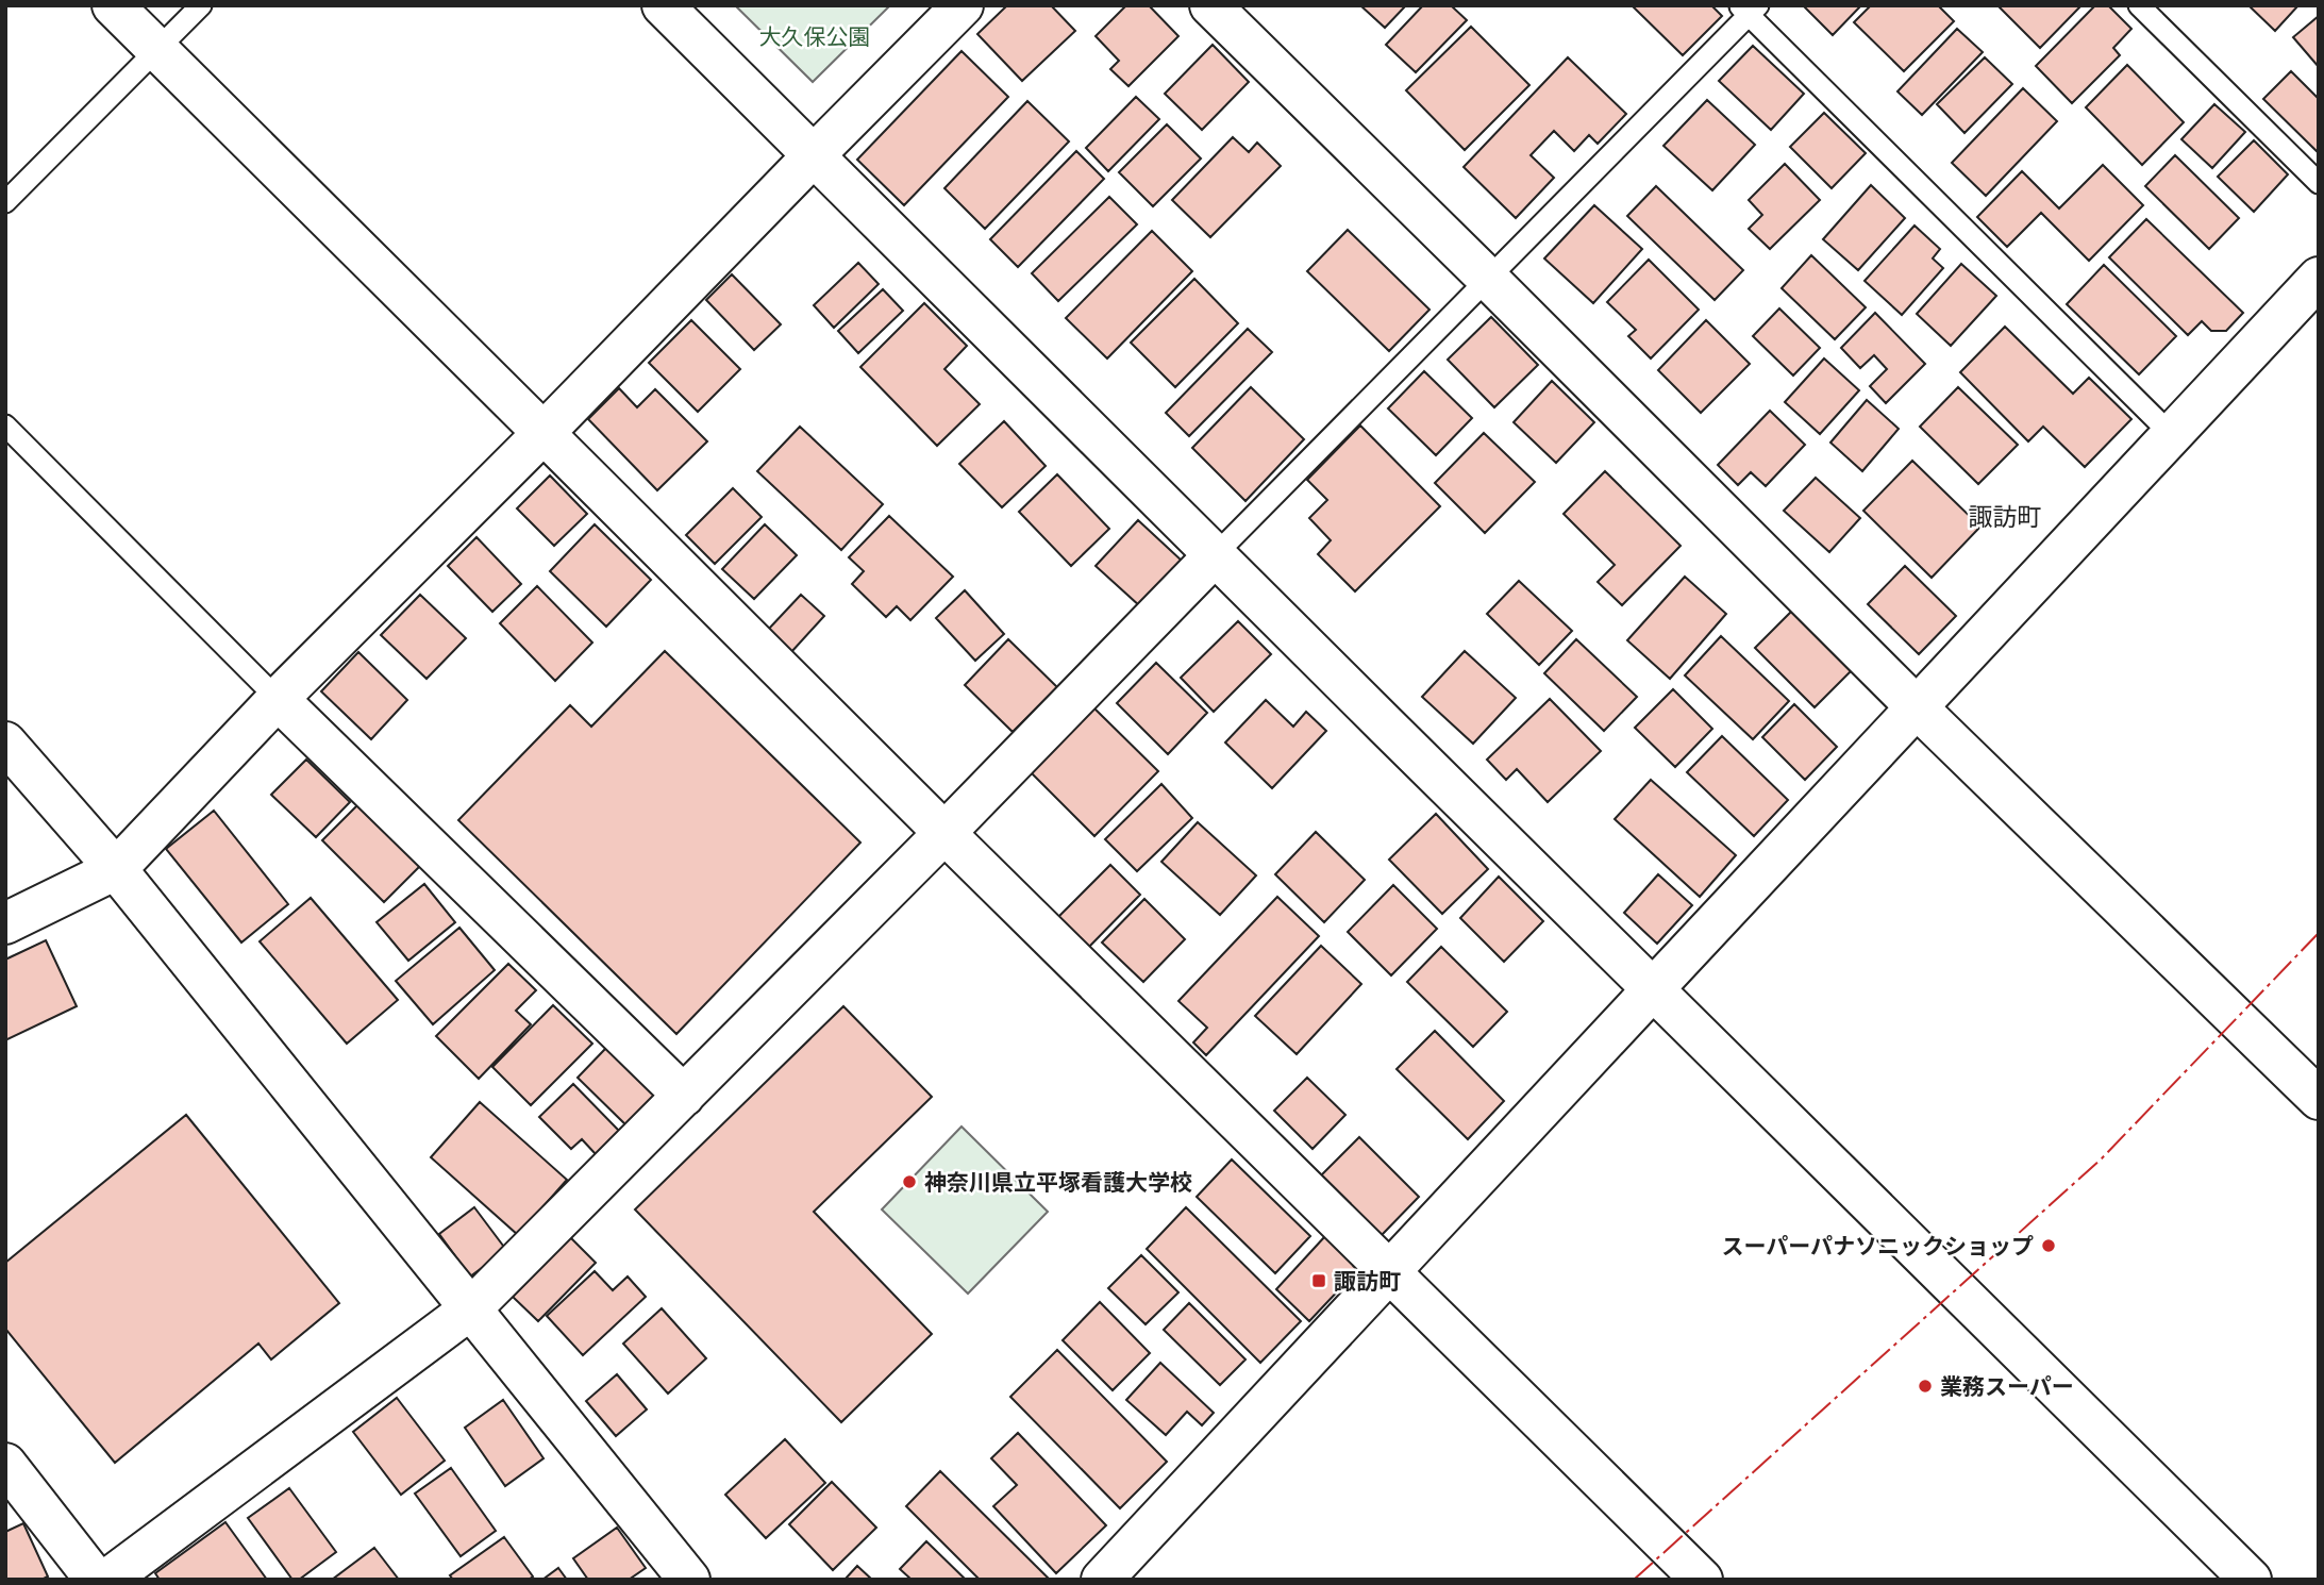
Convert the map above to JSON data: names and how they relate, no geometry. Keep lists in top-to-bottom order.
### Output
{
  "districts": ["諏訪町"],
  "parks": ["大久保公園"],
  "places": {
    "other": ["神奈川県立平塚看護大学校", "スーパーパナソニックショップ", "業務スーパー"],
    "transit": ["諏訪町"]
  }
}
